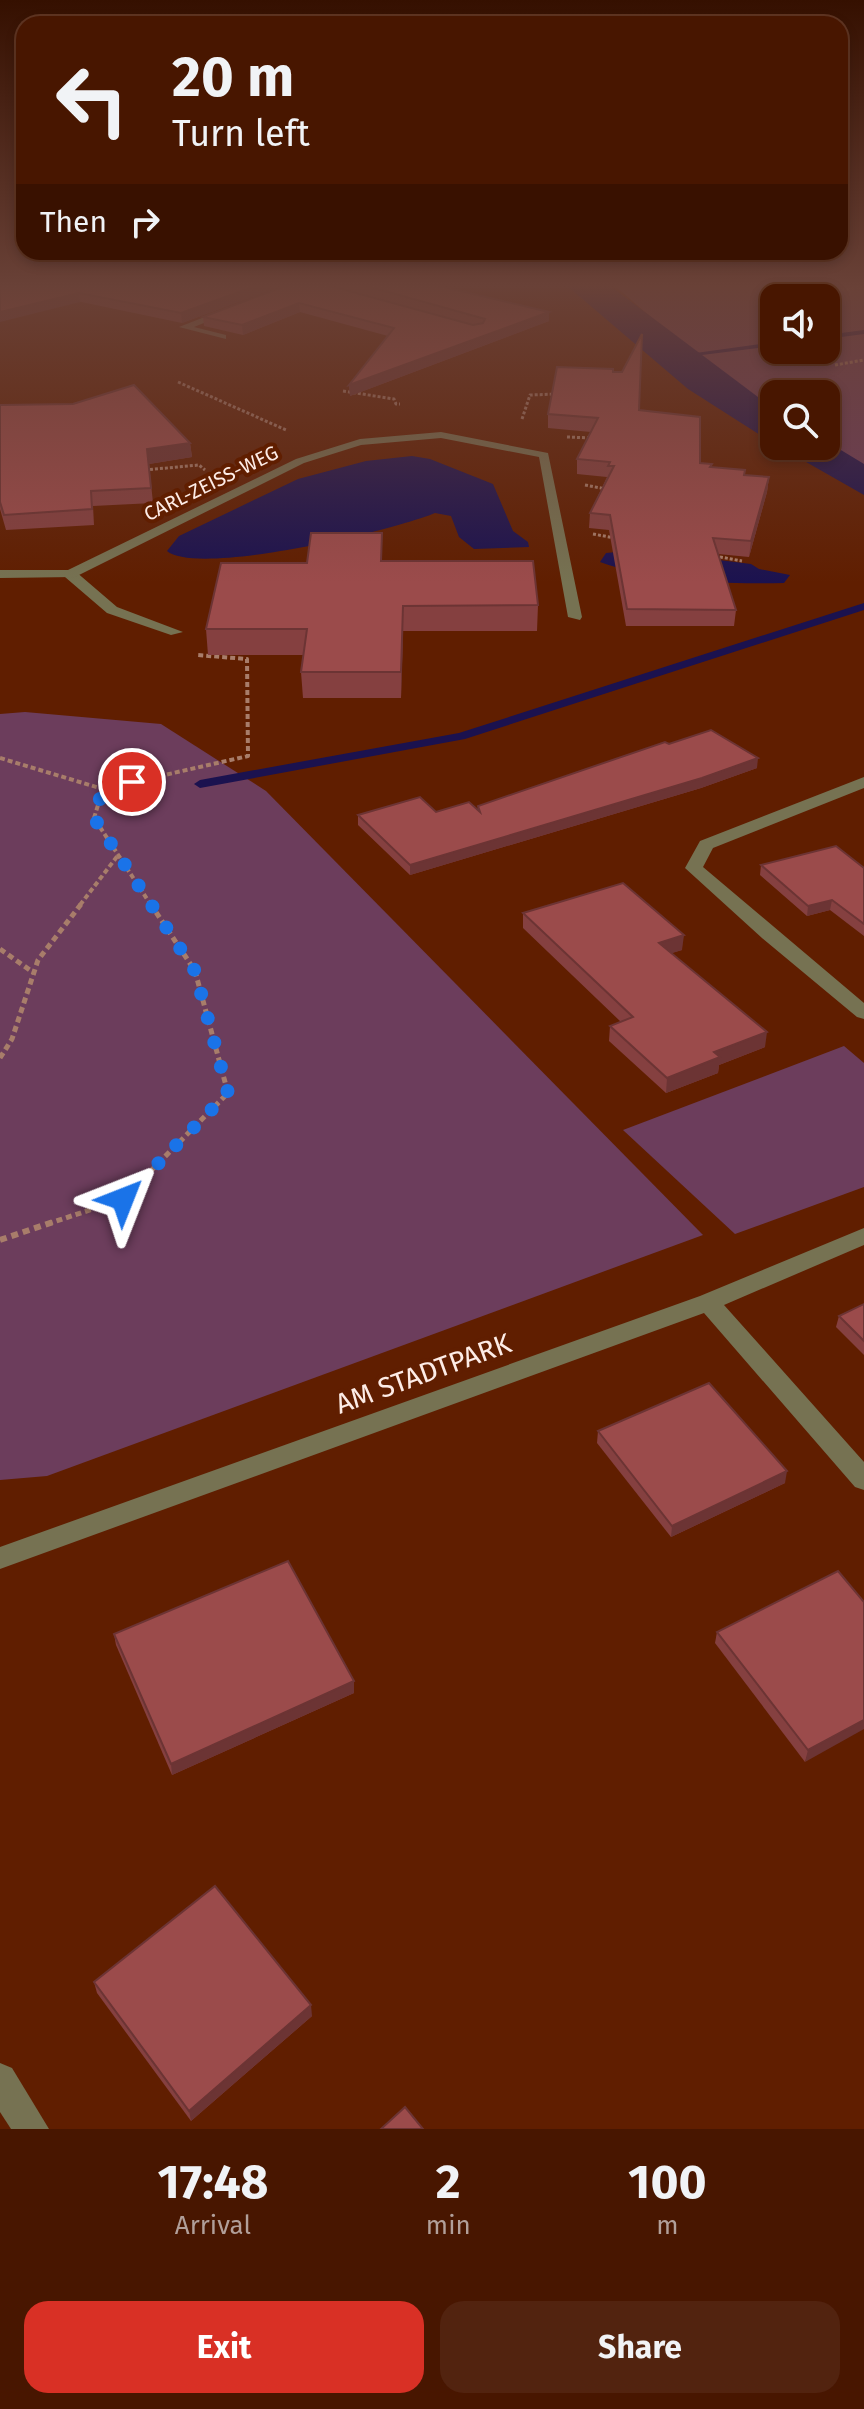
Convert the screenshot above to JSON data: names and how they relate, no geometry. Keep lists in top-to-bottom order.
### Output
{
  "streets": {
    "street": ["CARL-ZEISS-WEG", "AM STADTPARK"]
  },
  "page": {
    "turn": ["20 m", "Turn left"],
    "then": "Then",
    "eta": [
      "17:48",
      "Arrival",
      "2",
      "min",
      "100",
      "m"
    ],
    "buttons": ["Exit", "Share"]
  }
}
